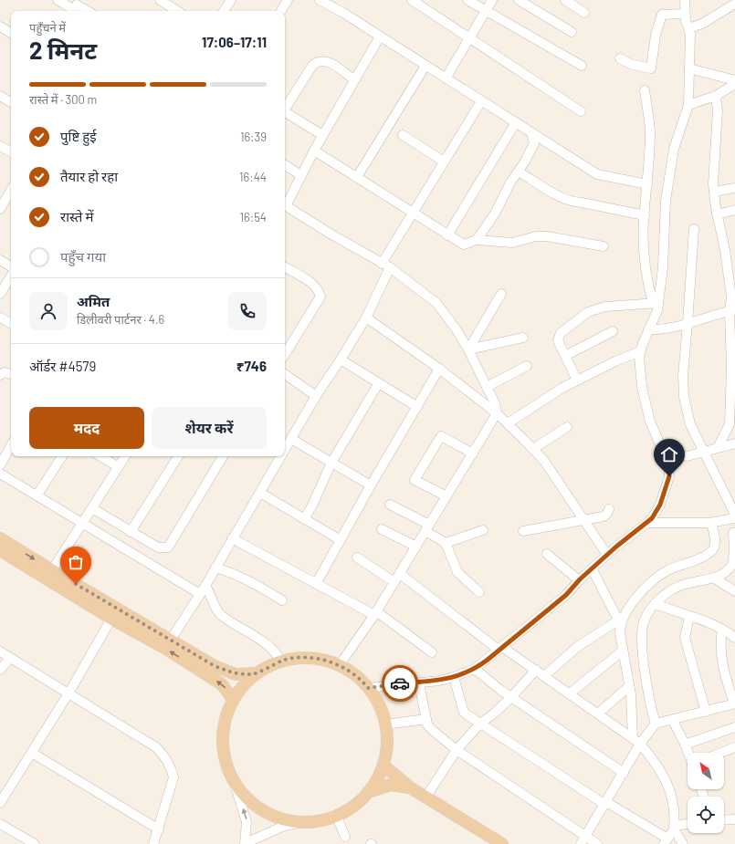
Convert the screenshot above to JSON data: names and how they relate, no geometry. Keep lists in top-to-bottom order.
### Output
{
  "north": "top left",
  "page": {
    "heading": ["2 मिनट", "पहुँचने में", "17:06–17:11"],
    "panel": [
      "अमित",
      "डिलीवरी पार्टनर · 4.6",
      "ऑर्डर #4579",
      "₹746"
    ],
    "bar": "रास्ते में · 300 m",
    "list": [
      ["पुष्टि हुई", "16:39"],
      ["तैयार हो रहा", "16:44"],
      ["रास्ते में", "16:54"],
      "पहुँच गया"
    ],
    "buttons": ["मदद", "शेयर करें"]
  }
}
